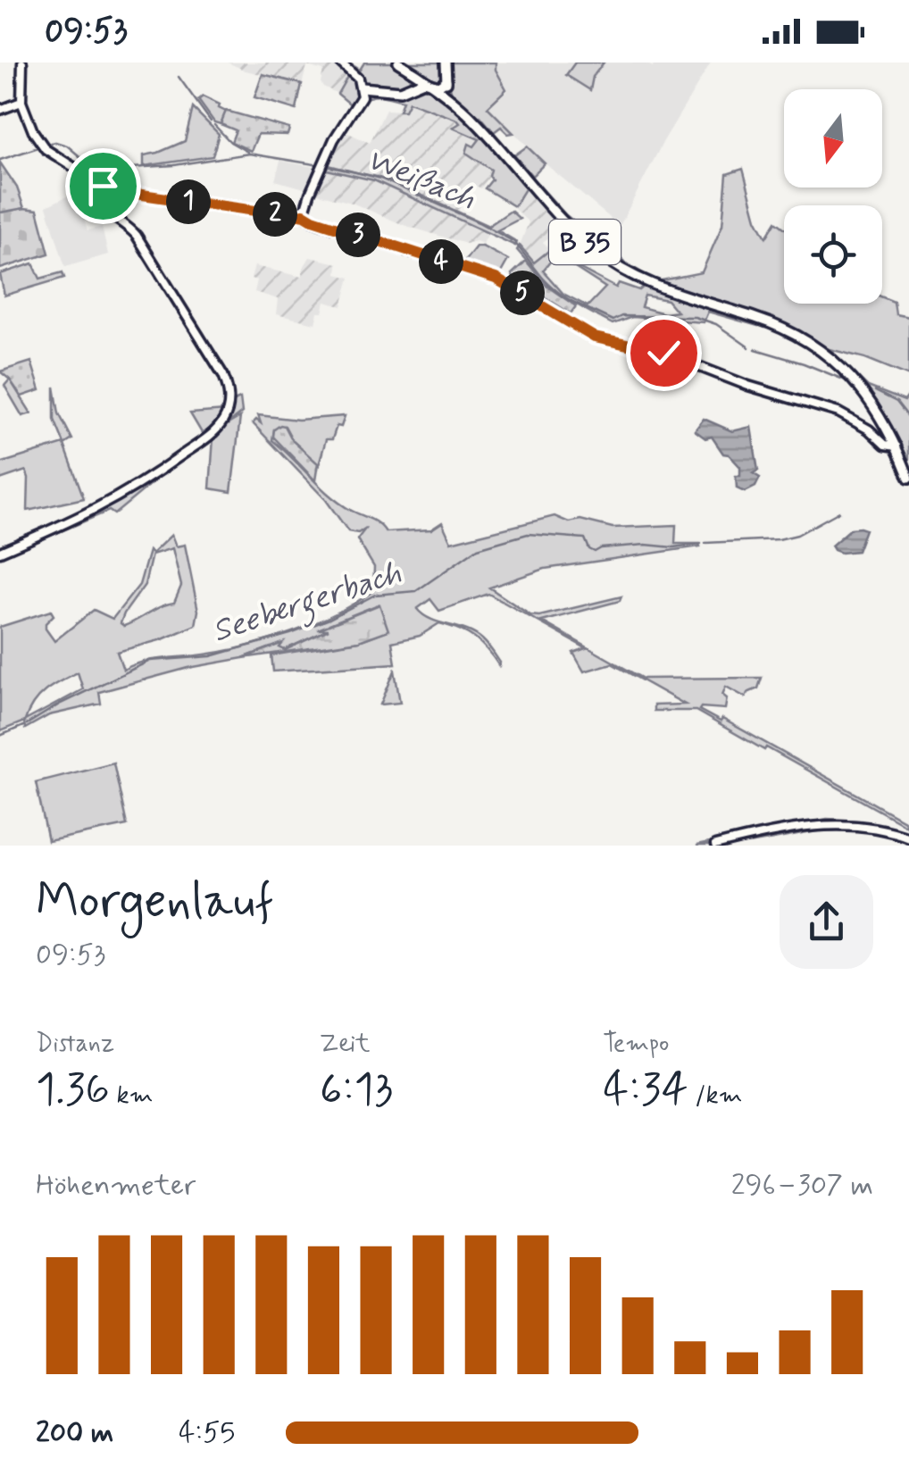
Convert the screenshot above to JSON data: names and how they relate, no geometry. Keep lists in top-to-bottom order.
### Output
{
  "streets": {
    "main road": ["B 35"]
  },
  "water": ["Weißach", "Seebergerbach"],
  "north": "bottom",
  "page": {
    "status": "09:53",
    "pins": [
      "1",
      "2",
      "3",
      "4",
      "5"
    ],
    "heading": ["Morgenlauf", "09:53"],
    "stats": [
      ["Distanz", "1.36 km"],
      ["Zeit", "6:13"],
      ["Tempo", "4:34 /km"]
    ],
    "chart": ["Höhenmeter", "296–307 m"],
    "list": [
      {
        "name": "200 m",
        "note": "4:55"
      }
    ]
  }
}
